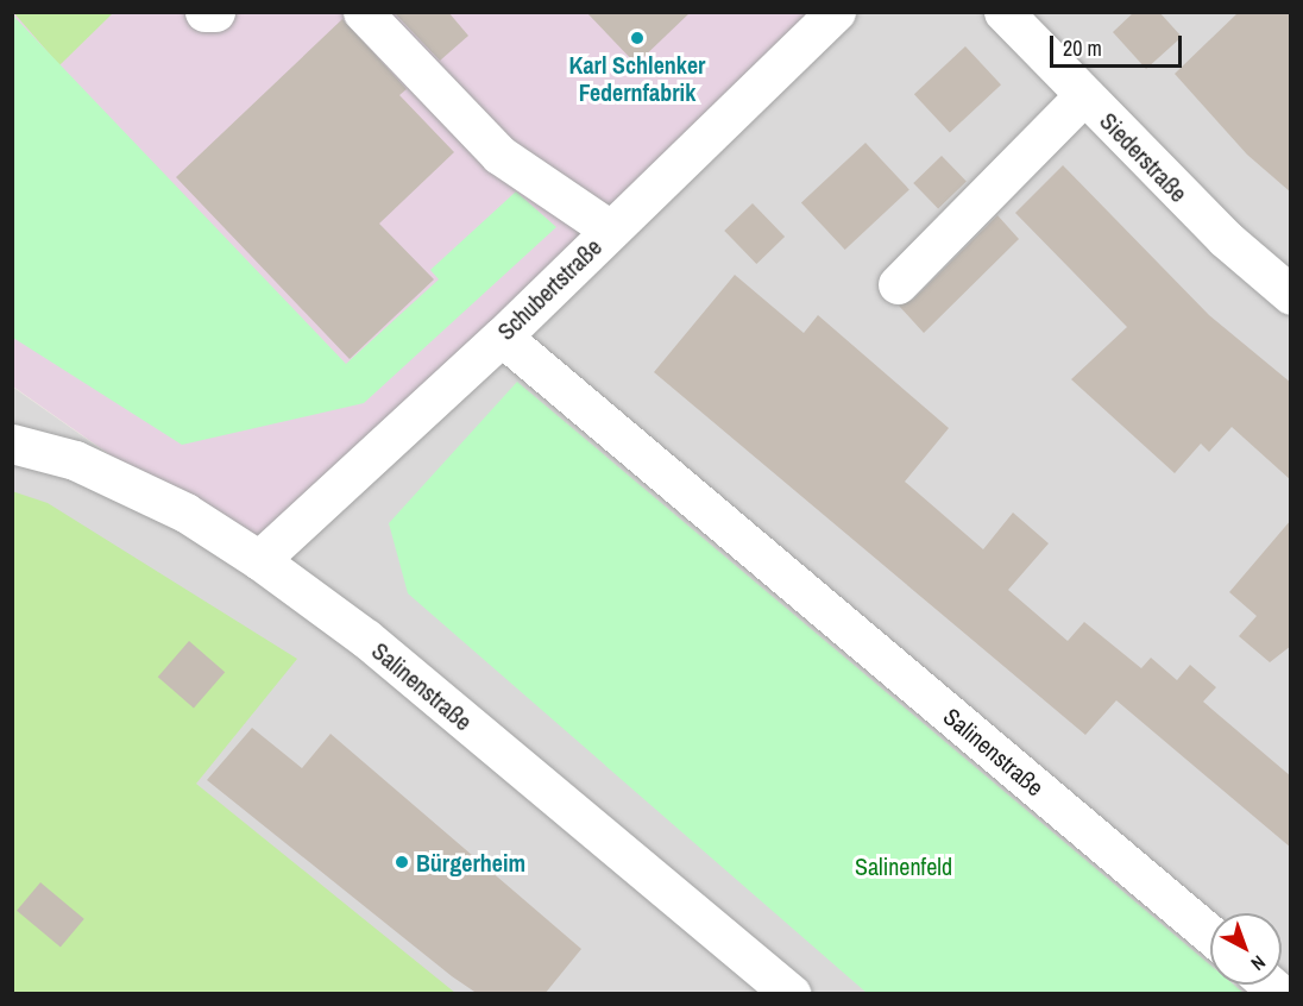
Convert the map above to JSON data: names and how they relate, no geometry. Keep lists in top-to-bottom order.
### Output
{
  "streets": {
    "street": ["Siederstraße", "Schubertstraße", "Salinenstraße"]
  },
  "crossings": [
    ["Schubertstraße", "Salinenstraße"]
  ],
  "parks": ["Salinenfeld"],
  "places": ["Karl Schlenker Federnfabrik", "Bürgerheim"],
  "scale_bar": "20 m",
  "north": "bottom right"
}
